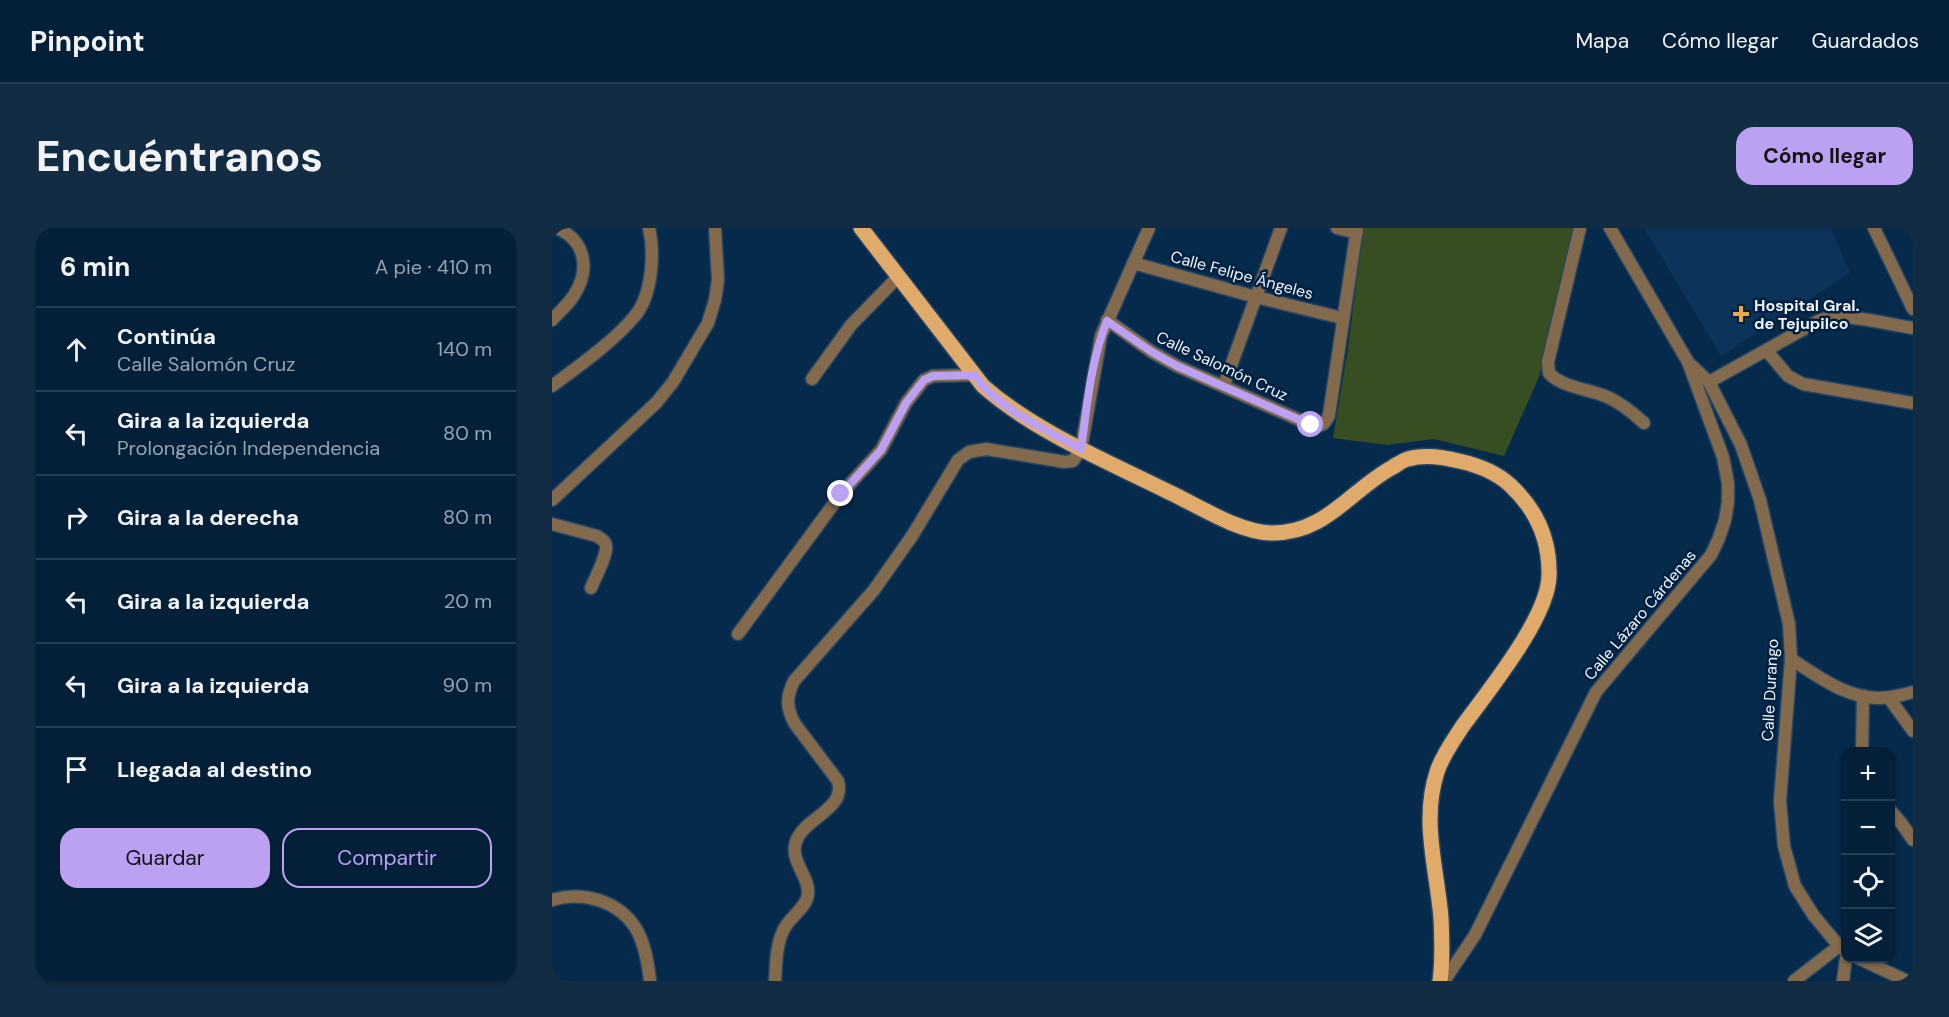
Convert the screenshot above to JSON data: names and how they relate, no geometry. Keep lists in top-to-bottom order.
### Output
{
  "streets": {
    "street": [
      "Calle Felipe Ángeles",
      "Calle Salomón Cruz",
      "Calle Lázaro Cárdenas",
      "Calle Durango"
    ]
  },
  "crossings": [
    ["Calle Felipe Ángeles", "Calle Salomón Cruz"],
    ["Calle Lázaro Cárdenas", "Calle Durango"]
  ],
  "places": {
    "health": ["Hospital Gral. de Tejupilco"]
  },
  "page": {
    "header": "Pinpoint",
    "nav": ["Mapa", "Cómo llegar", "Guardados"],
    "buttons": [
      "Cómo llegar",
      ["Guardar", "Compartir"]
    ],
    "title": "Encuéntranos",
    "heading": ["6 min", "A pie · 410 m"],
    "list": [
      ["Continúa", "Calle Salomón Cruz", "140 m"],
      ["Gira a la izquierda", "Prolongación Independencia", "80 m"],
      ["Gira a la derecha", "80 m"],
      ["Gira a la izquierda", "20 m"],
      ["Gira a la izquierda", "90 m"],
      "Llegada al destino"
    ],
    "map_buttons": ["+", "−"]
  }
}
